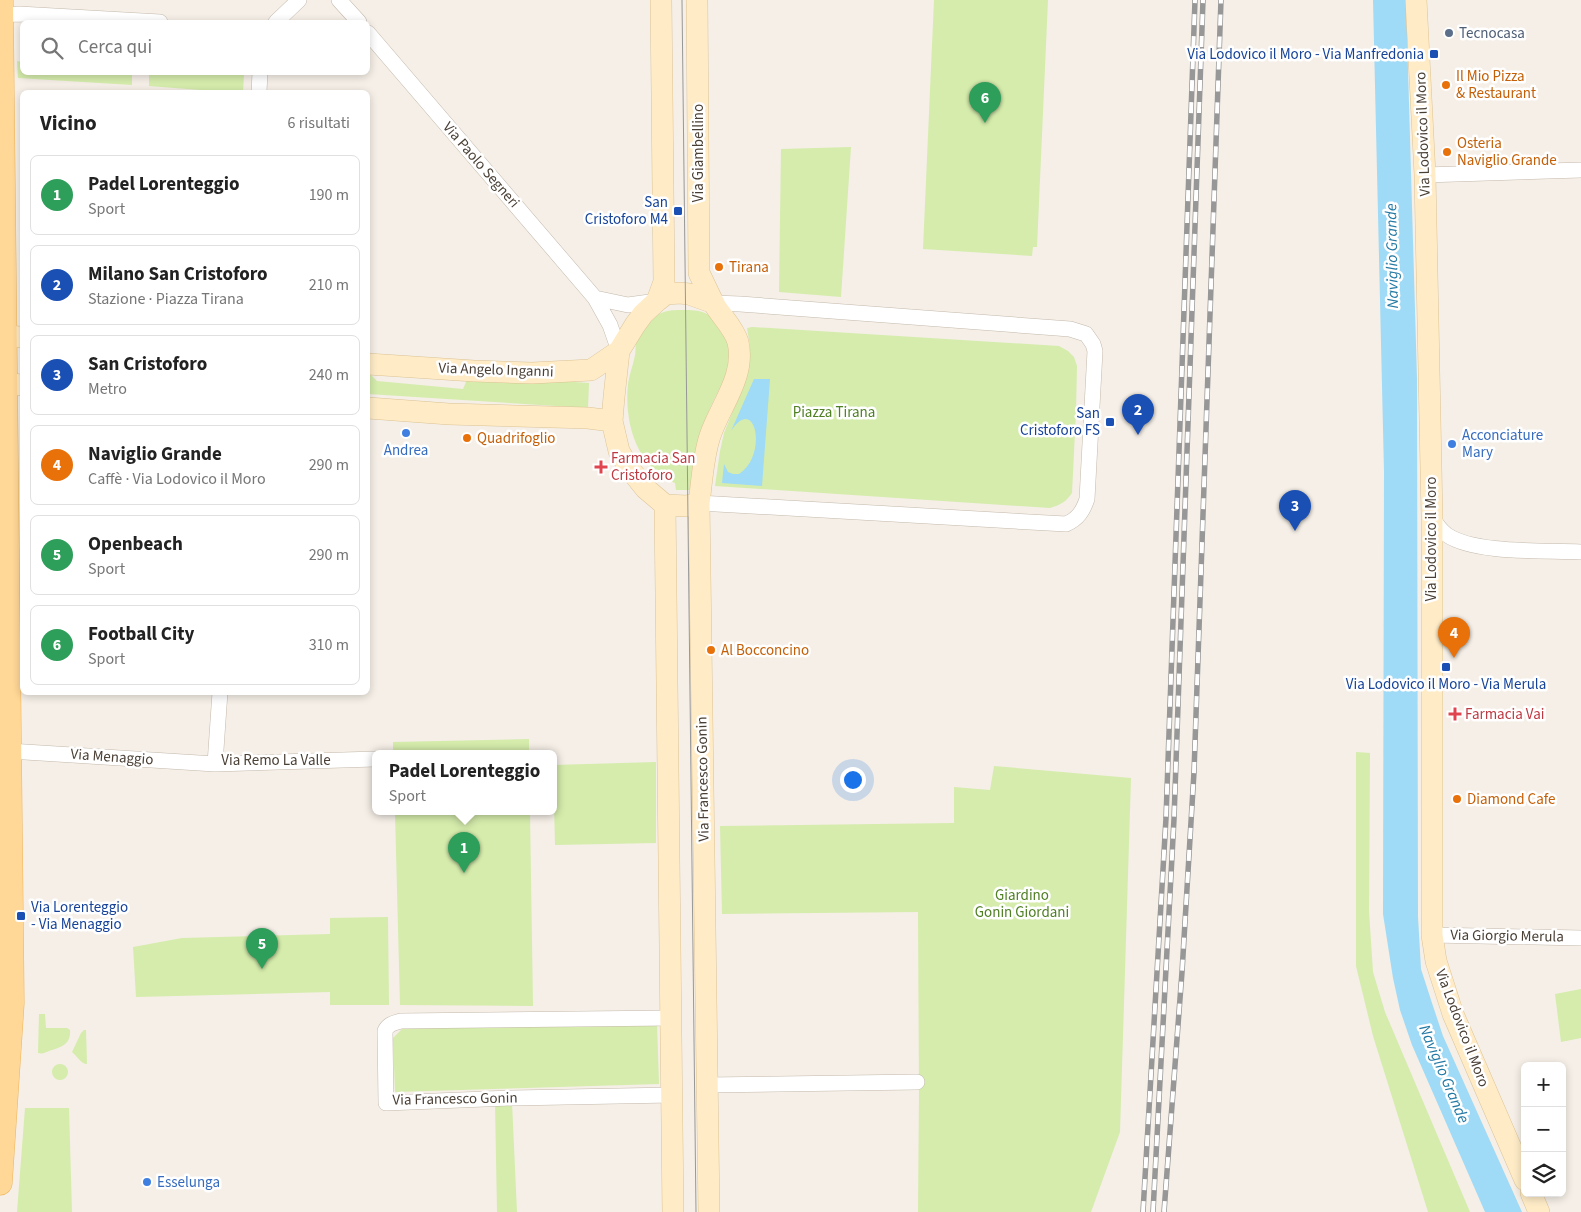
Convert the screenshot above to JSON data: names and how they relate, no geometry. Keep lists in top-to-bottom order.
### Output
{
  "streets": {
    "street": [
      "Via Lodovico il Moro",
      "Via Giambellino",
      "Via Paolo Segneri",
      "Via Angelo Inganni",
      "Via Menaggio",
      "Via Remo La Valle",
      "Via Francesco Gonin",
      "Via Giorgio Merula"
    ]
  },
  "crossings": [
    ["Via Lodovico il Moro", "Via Giorgio Merula"],
    ["Via Paolo Segneri", "Via Angelo Inganni"],
    ["Via Menaggio", "Via Remo La Valle"]
  ],
  "water": ["Naviglio Grande"],
  "parks": ["Piazza Tirana", "Giardino Gonin Giordani"],
  "places": {
    "other": [
      "Tecnocasa",
      "Il Mio Pizza & Restaurant",
      "Osteria Naviglio Grande",
      "Tirana",
      "Andrea",
      "Quadrifoglio",
      "Acconciature Mary",
      "Al Bocconcino",
      "Diamond Cafe",
      "Esselunga"
    ],
    "transit": [
      "Via Lodovico il Moro - Via Manfredonia",
      "San Cristoforo M4",
      "San Cristoforo FS",
      "Via Lodovico il Moro - Via Merula",
      "Via Lorenteggio - Via Menaggio"
    ],
    "health": ["Farmacia San Cristoforo", "Farmacia Vai"]
  },
  "page": {
    "search": "Cerca qui",
    "pins": [
      "6",
      "2",
      "3",
      "4",
      "1",
      "5"
    ],
    "heading": ["Vicino", "6 risultati"],
    "list": [
      {
        "mark": "1",
        "name": "Padel Lorenteggio",
        "note": "Sport",
        "value": "190 m"
      },
      {
        "mark": "2",
        "name": "Milano San Cristoforo",
        "note": "Stazione · Piazza Tirana",
        "value": "210 m"
      },
      {
        "mark": "3",
        "name": "San Cristoforo",
        "note": "Metro",
        "value": "240 m"
      },
      {
        "mark": "4",
        "name": "Naviglio Grande",
        "note": "Caffè · Via Lodovico il Moro",
        "value": "290 m"
      },
      {
        "mark": "5",
        "name": "Openbeach",
        "note": "Sport",
        "value": "290 m"
      },
      {
        "mark": "6",
        "name": "Football City",
        "note": "Sport",
        "value": "310 m"
      }
    ],
    "popup": ["Padel Lorenteggio", "Sport"],
    "map_buttons": ["+", "−"]
  }
}
